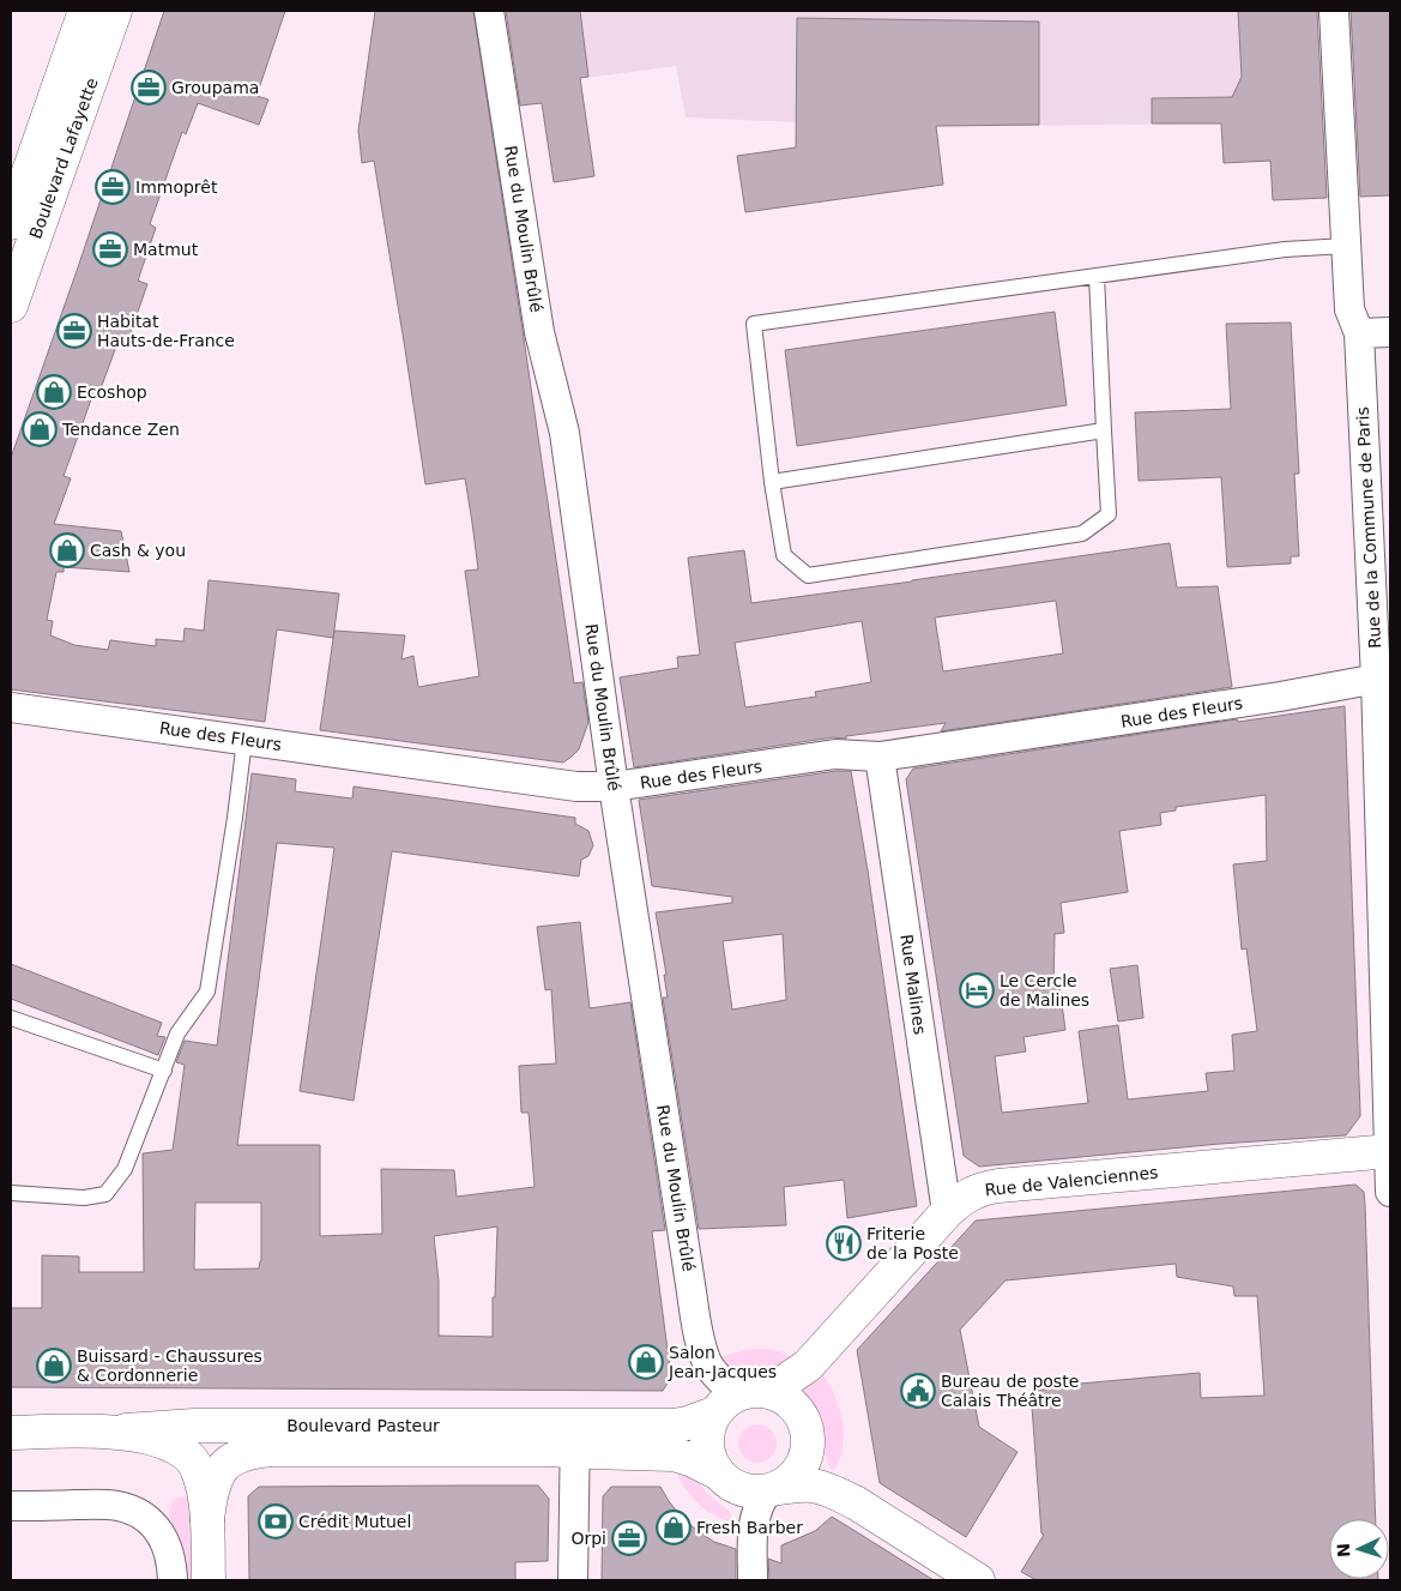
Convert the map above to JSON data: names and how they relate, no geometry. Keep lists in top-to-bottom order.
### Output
{
  "streets": {
    "main road": ["Boulevard Lafayette", "Rue de Valenciennes", "Boulevard Pasteur"],
    "street": [
      "Rue du Moulin Brûlé",
      "Rue de la Commune de Paris",
      "Rue des Fleurs",
      "Rue Malines"
    ]
  },
  "crossings": [
    ["Rue du Moulin Brûlé", "Rue des Fleurs"],
    ["Rue du Moulin Brûlé", "Rue de Valenciennes"],
    ["Rue du Moulin Brûlé", "Boulevard Pasteur"],
    ["Rue de la Commune de Paris", "Rue des Fleurs"],
    ["Rue de la Commune de Paris", "Rue de Valenciennes"],
    ["Rue des Fleurs", "Rue Malines"],
    ["Rue Malines", "Rue de Valenciennes"],
    ["Rue de Valenciennes", "Boulevard Pasteur"]
  ],
  "places": {
    "office": [
      "Groupama",
      "Immoprêt",
      "Matmut",
      "Habitat Hauts-de-France",
      "Orpi"
    ],
    "shop": [
      "Ecoshop",
      "Tendance Zen",
      "Cash & you",
      "Salon Jean-Jacques",
      "Buissard - Chaussures & Cordonnerie",
      "Fresh Barber"
    ],
    "hotel": ["Le Cercle de Malines"],
    "restaurant": ["Friterie de la Poste"],
    "public building": ["Bureau de poste Calais Théâtre"],
    "bank": ["Crédit Mutuel"]
  },
  "north": "left"
}
